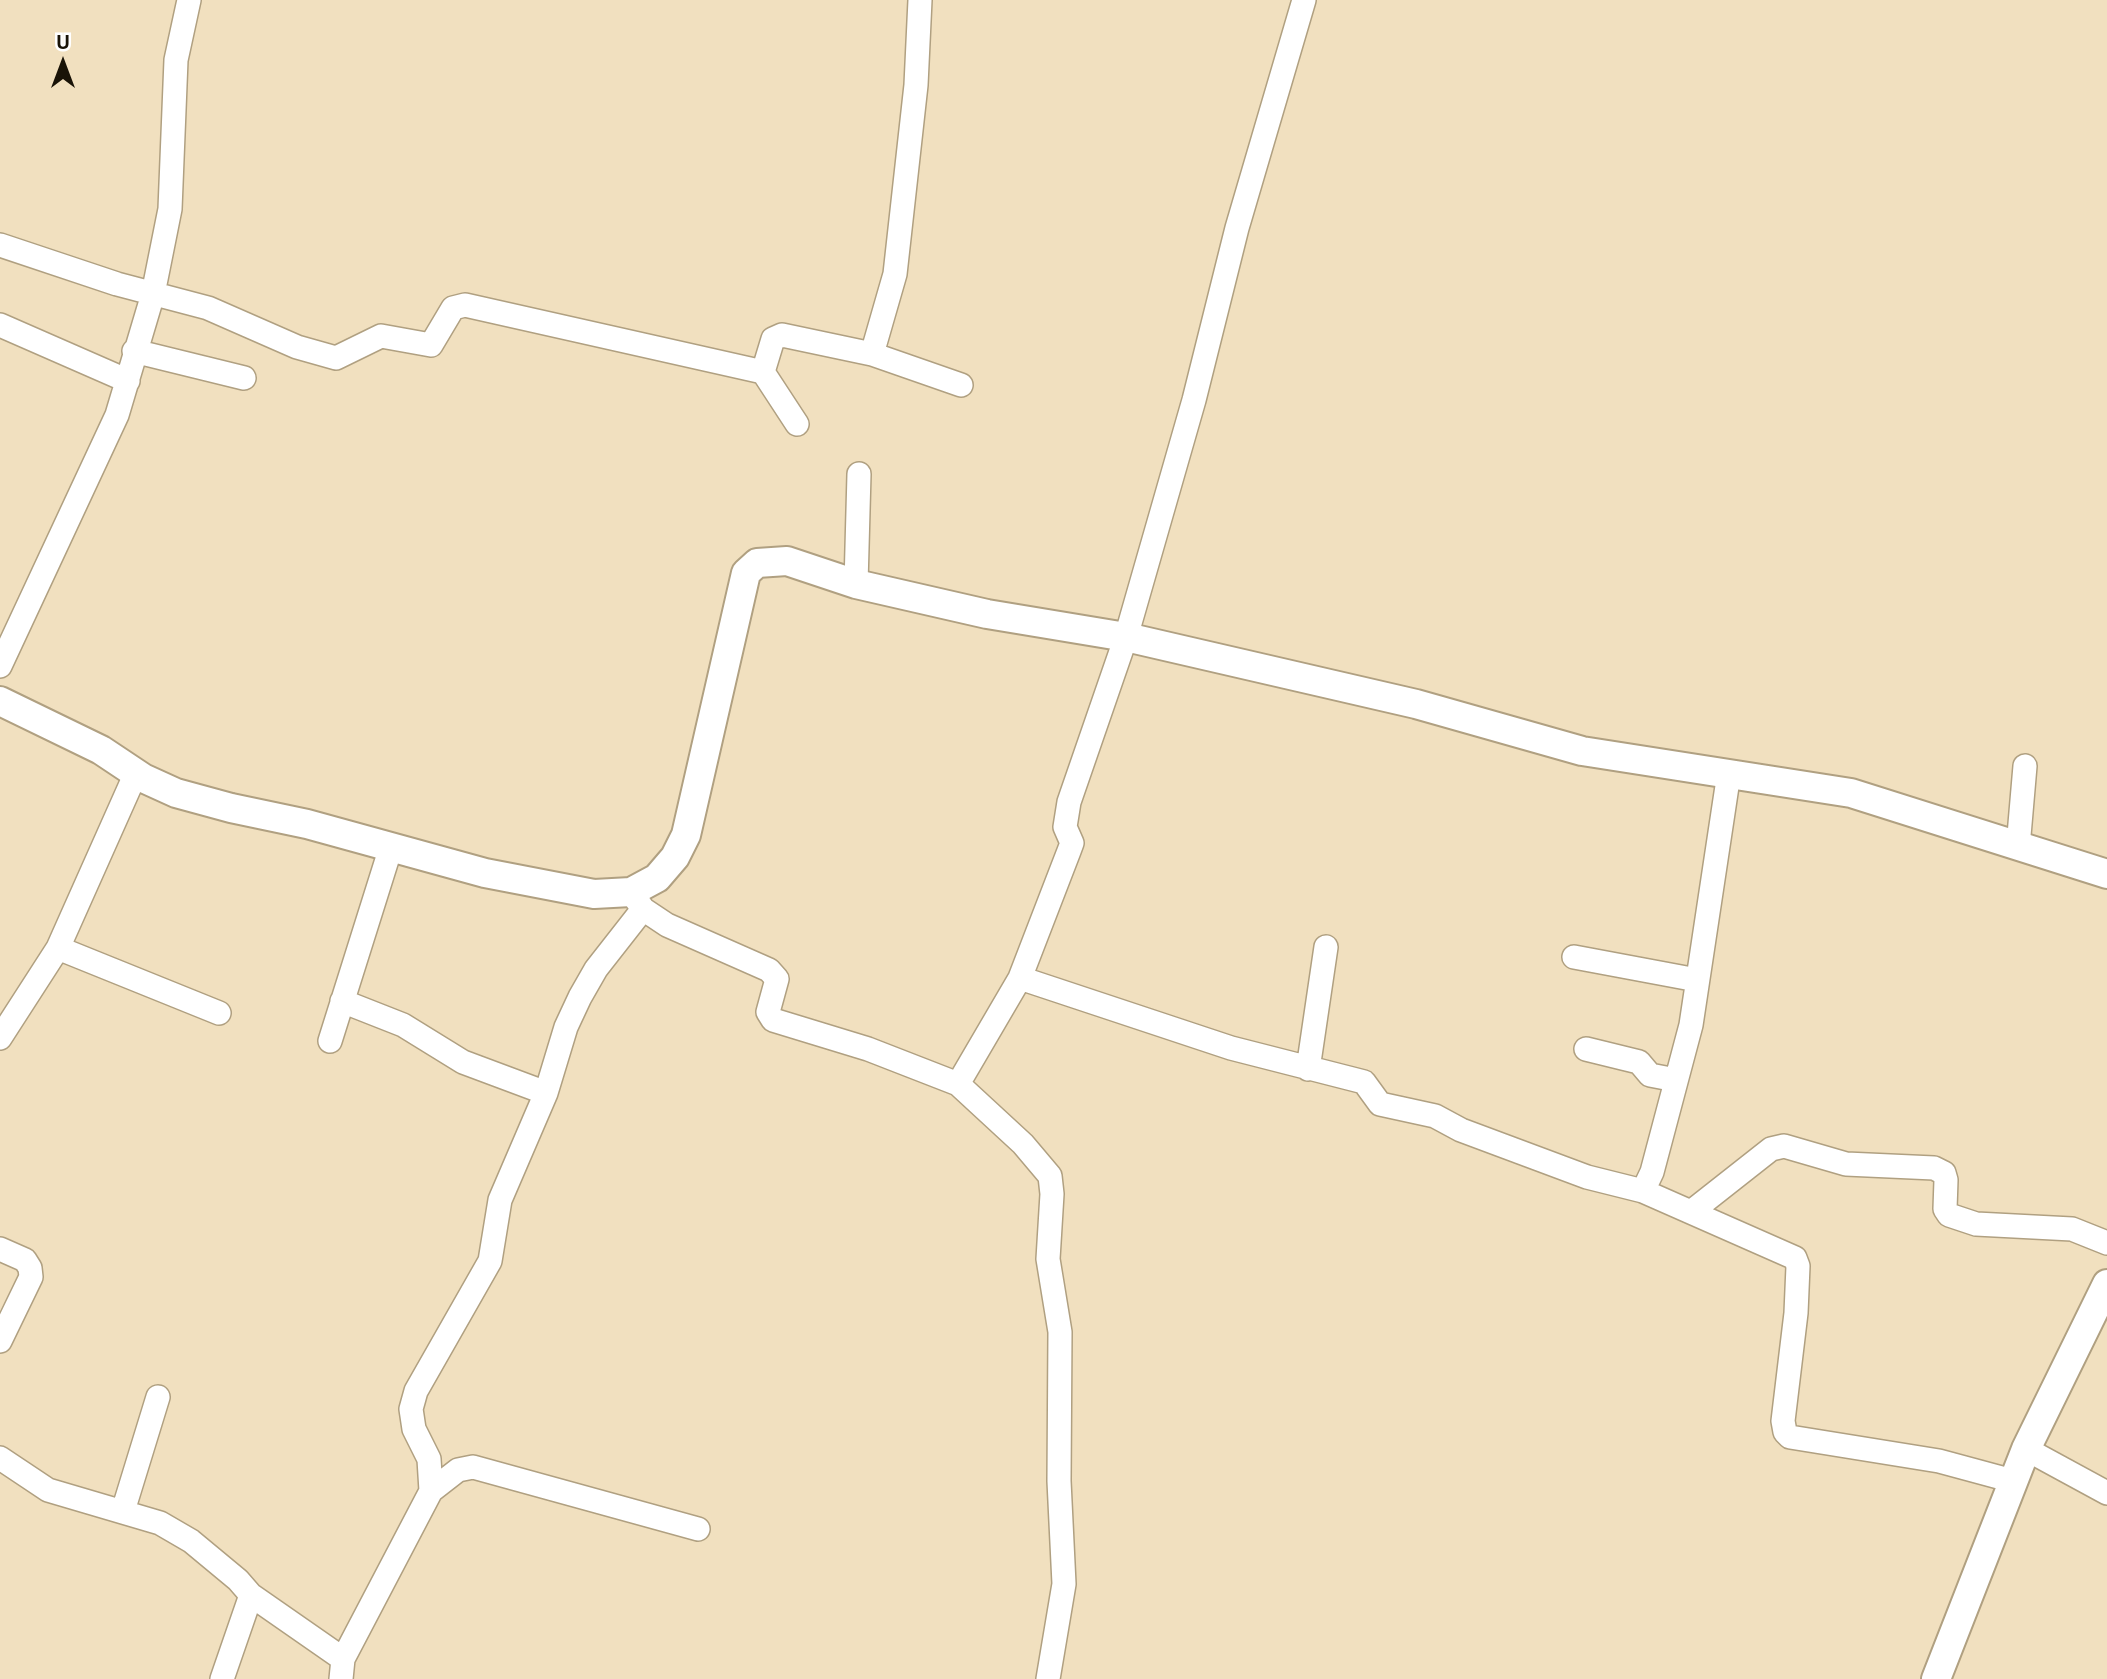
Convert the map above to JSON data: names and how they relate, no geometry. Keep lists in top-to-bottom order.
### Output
{
  "north": "top"
}
